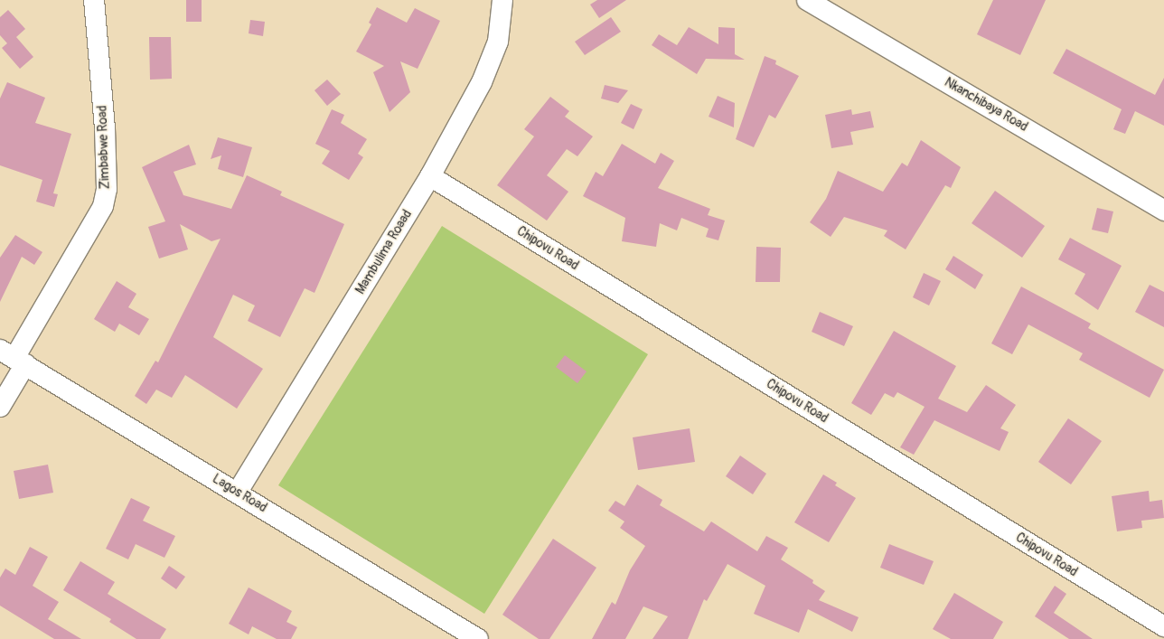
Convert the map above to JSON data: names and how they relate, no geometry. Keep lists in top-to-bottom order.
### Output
{
  "streets": {
    "street": [
      "Nkanchibaya Road",
      "Zimbabwe Road",
      "Chipovu Road",
      "Mambulima Roaad",
      "Lagos Road"
    ]
  },
  "crossings": [
    ["Zimbabwe Road", "Lagos Road"],
    ["Chipovu Road", "Mambulima Roaad"],
    ["Mambulima Roaad", "Lagos Road"]
  ]
}
